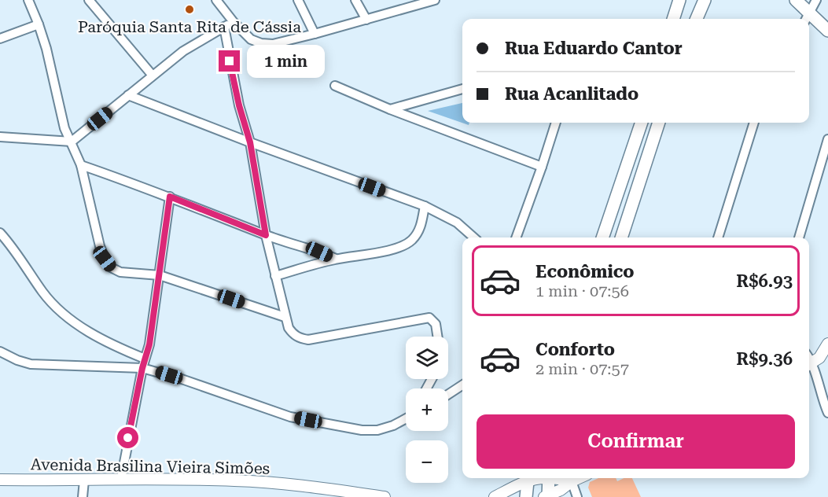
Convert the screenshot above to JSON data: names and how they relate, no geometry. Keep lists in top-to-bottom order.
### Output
{
  "streets": {
    "street": ["Avenida Brasilina Vieira Simões"]
  },
  "places": ["Paróquia Santa Rita de Cássia"],
  "page": {
    "banner": ["Rua Eduardo Cantor", "Rua Acanlitado"],
    "bubble": "1 min",
    "list": [
      {
        "name": "Econômico",
        "note": "1 min · 07:56",
        "value": "R$6.93"
      },
      {
        "name": "Conforto",
        "note": "2 min · 07:57",
        "value": "R$9.36"
      }
    ],
    "map_buttons": ["+", "−"],
    "buttons": "Confirmar"
  }
}
